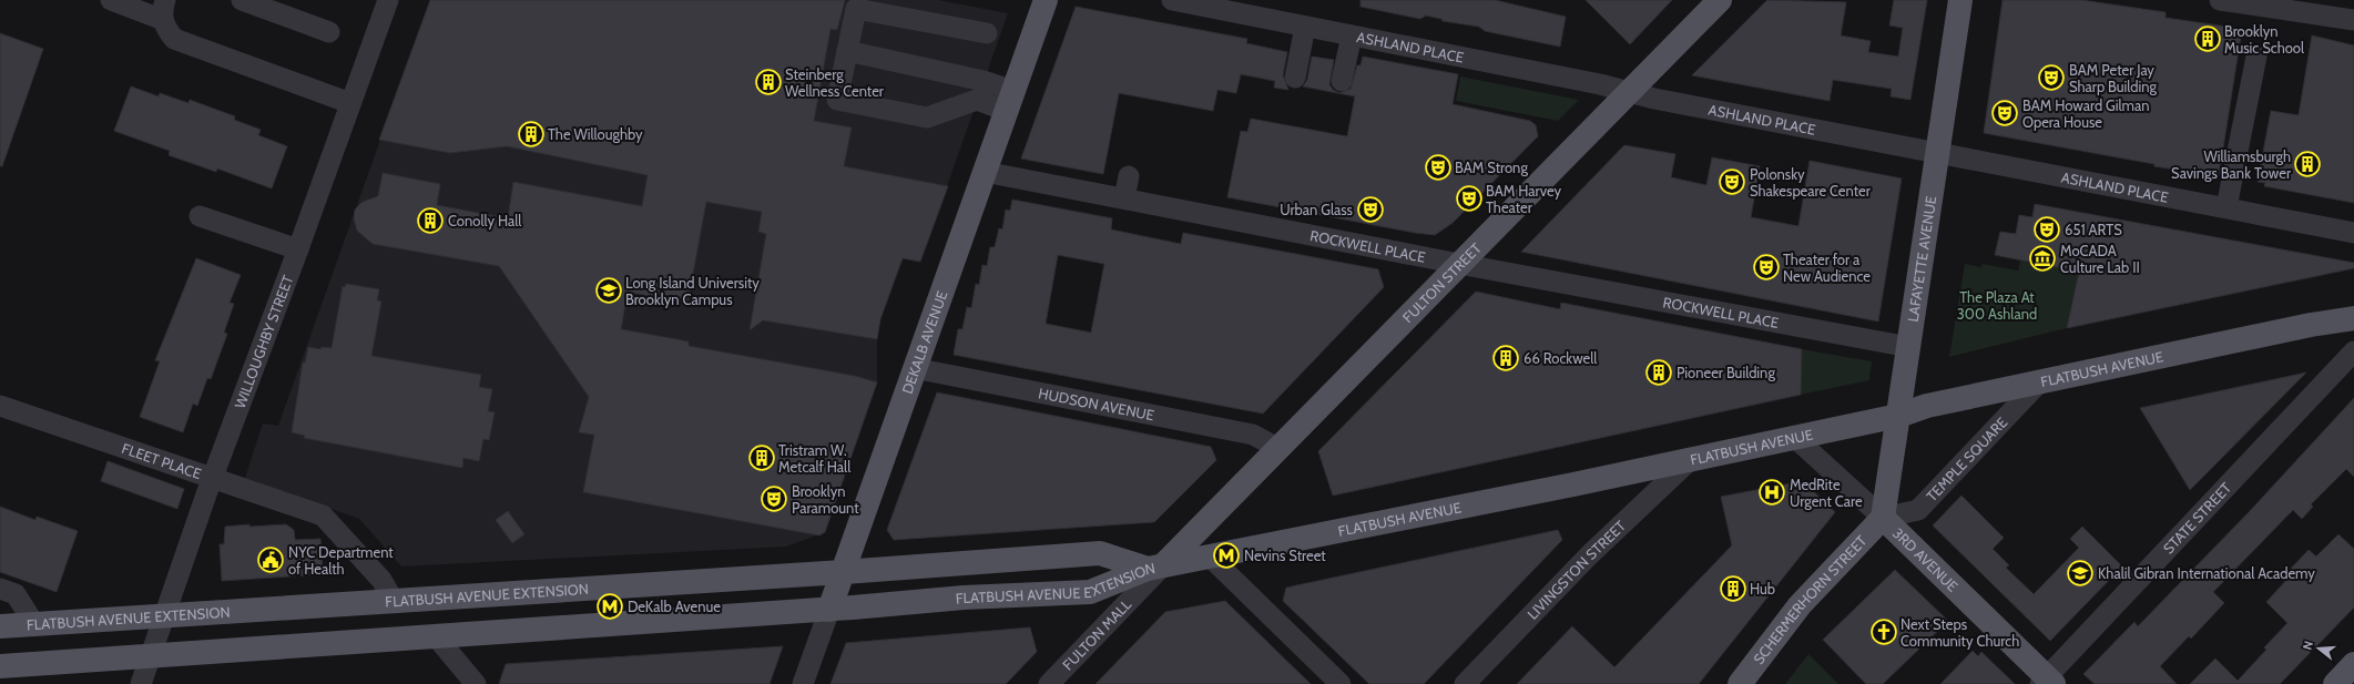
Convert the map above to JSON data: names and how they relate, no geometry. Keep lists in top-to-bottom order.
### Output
{
  "streets": {
    "main road": [
      "LAFAYETTE AVENUE",
      "FULTON STREET",
      "DEKALB AVENUE",
      "FLATBUSH AVENUE",
      "3RD AVENUE",
      "FLATBUSH AVENUE EXTENSION",
      "SCHERMERHORN STREET"
    ],
    "street": [
      "ASHLAND PLACE",
      "ROCKWELL PLACE",
      "WILLOUGHBY STREET",
      "HUDSON AVENUE",
      "TEMPLE SQUARE",
      "FLEET PLACE",
      "STATE STREET",
      "LIVINGSTON STREET",
      "FULTON MALL"
    ]
  },
  "crossings": [
    ["ASHLAND PLACE", "LAFAYETTE AVENUE"],
    ["ASHLAND PLACE", "FULTON STREET"],
    ["ROCKWELL PLACE", "LAFAYETTE AVENUE"],
    ["ROCKWELL PLACE", "FULTON STREET"],
    ["ROCKWELL PLACE", "DEKALB AVENUE"],
    ["LAFAYETTE AVENUE", "FLATBUSH AVENUE"],
    ["LAFAYETTE AVENUE", "TEMPLE SQUARE"],
    ["LAFAYETTE AVENUE", "3RD AVENUE"],
    ["LAFAYETTE AVENUE", "SCHERMERHORN STREET"],
    ["FULTON STREET", "FLATBUSH AVENUE"],
    ["FULTON STREET", "HUDSON AVENUE"],
    ["FULTON STREET", "FLATBUSH AVENUE EXTENSION"],
    ["FULTON STREET", "FULTON MALL"],
    ["WILLOUGHBY STREET", "FLEET PLACE"],
    ["WILLOUGHBY STREET", "FLATBUSH AVENUE EXTENSION"],
    ["DEKALB AVENUE", "HUDSON AVENUE"],
    ["DEKALB AVENUE", "FLATBUSH AVENUE EXTENSION"],
    ["FLATBUSH AVENUE", "TEMPLE SQUARE"],
    ["FLATBUSH AVENUE", "3RD AVENUE"],
    ["FLATBUSH AVENUE", "LIVINGSTON STREET"],
    ["FLATBUSH AVENUE", "FLATBUSH AVENUE EXTENSION"],
    ["FLATBUSH AVENUE", "FULTON MALL"],
    ["TEMPLE SQUARE", "3RD AVENUE"],
    ["TEMPLE SQUARE", "SCHERMERHORN STREET"],
    ["FLEET PLACE", "FLATBUSH AVENUE EXTENSION"],
    ["STATE STREET", "3RD AVENUE"],
    ["3RD AVENUE", "SCHERMERHORN STREET"],
    ["FLATBUSH AVENUE EXTENSION", "FULTON MALL"]
  ],
  "parks": ["The Plaza At 300 Ashland"],
  "places": {
    "building": [
      "Brooklyn Music School",
      "Steinberg Wellness Center",
      "The Willoughby",
      "Williamsburgh Savings Bank Tower",
      "Conolly Hall",
      "66 Rockwell",
      "Pioneer Building",
      "Tristram W. Metcalf Hall",
      "Hub"
    ],
    "theatre": [
      "BAM Peter Jay Sharp Building",
      "BAM Howard Gilman Opera House",
      "BAM Strong",
      "Polonsky Shakespeare Center",
      "BAM Harvey Theater",
      "Urban Glass",
      "651 ARTS",
      "Theater for a New Audience",
      "Brooklyn Paramount"
    ],
    "museum": ["MoCADA Culture Lab II"],
    "school or university": ["Long Island University Brooklyn Campus", "Khalil Gibran International Academy"],
    "hospital": ["MedRite Urgent Care"],
    "metro station": ["Nevins Street", "DeKalb Avenue"],
    "public building": ["NYC Department of Health"],
    "church": ["Next Steps Community Church"]
  },
  "north": "left"
}
